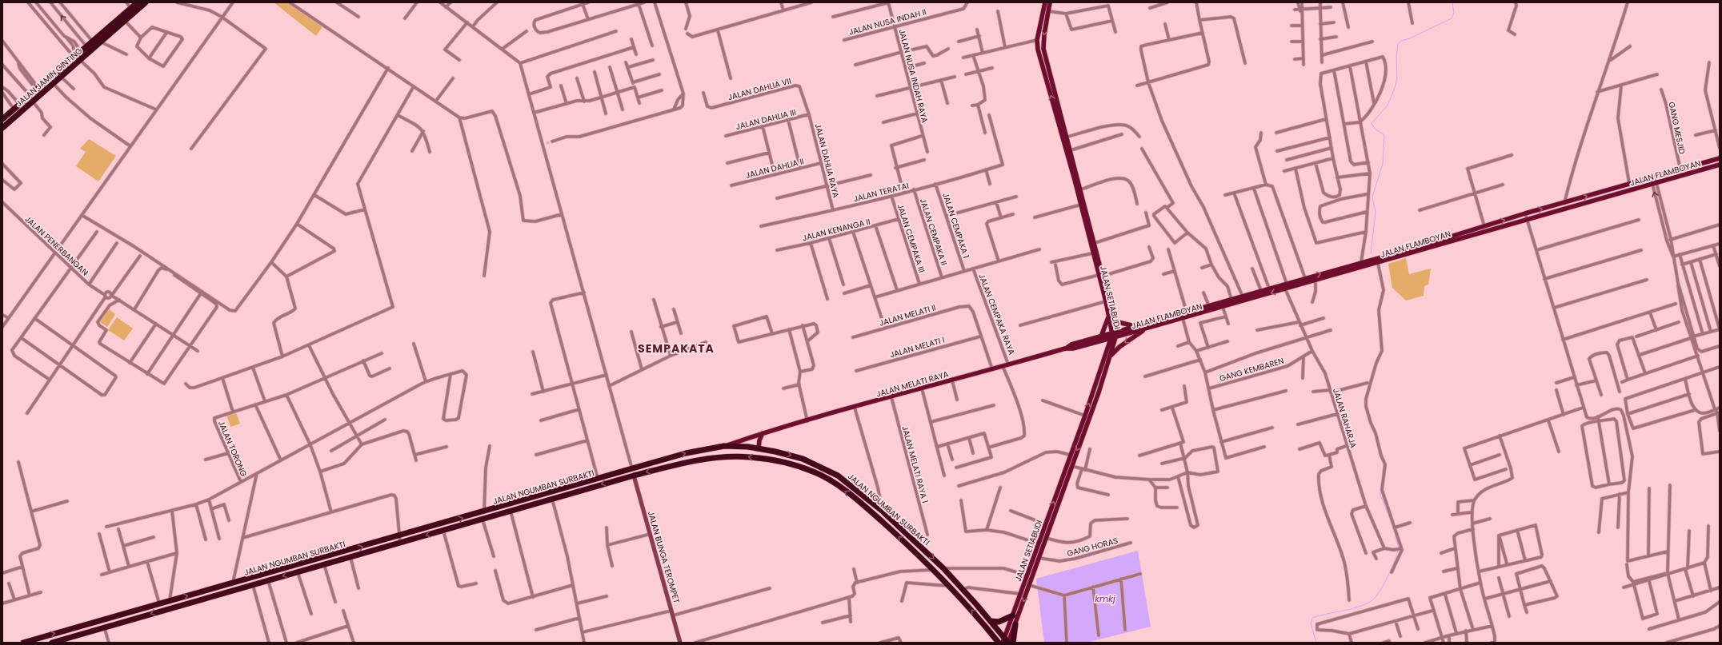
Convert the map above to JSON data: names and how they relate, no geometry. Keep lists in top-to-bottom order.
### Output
{
  "streets": {
    "highway": ["JALAN JAMIN GINTING", "JALAN NGUMBAN SURBAKTI"],
    "main road": ["JALAN FLAMBOYAN", "JALAN SETIABUDI", "JALAN MELATI RAYA"],
    "street": [
      "JALAN NUSA INDAH II",
      "JALAN NUSA INDAH RAYA",
      "JALAN DAHLIA VII",
      "JALAN DAHLIA III",
      "GANG MESJID",
      "JALAN DAHLIA RAYA",
      "JALAN DAHLIA II",
      "JALAN TERATAI",
      "JALAN CEMPAKA 1",
      "JALAN KENANGA II",
      "JALAN CEMPAKA II",
      "JALAN CEMPAKA III",
      "JALAN PENERBANGAN",
      "JALAN CEMPAKA RAYA",
      "JALAN MELATI II",
      "JALAN MELATI I",
      "GANG KEMBAREN",
      "JALAN RAHARJA",
      "JALAN TORONG",
      "JALAN MELATI RAYA 1",
      "GANG HORAS",
      "JALAN BUNGA TEROMPET"
    ]
  },
  "crossings": [
    ["JALAN NUSA INDAH II", "JALAN NUSA INDAH RAYA"],
    ["JALAN DAHLIA VII", "JALAN DAHLIA III"],
    ["JALAN DAHLIA VII", "JALAN DAHLIA RAYA"],
    ["JALAN DAHLIA III", "JALAN DAHLIA RAYA"],
    ["GANG MESJID", "JALAN FLAMBOYAN"],
    ["JALAN DAHLIA RAYA", "JALAN DAHLIA II"],
    ["JALAN DAHLIA RAYA", "JALAN TERATAI"],
    ["JALAN FLAMBOYAN", "JALAN SETIABUDI"],
    ["JALAN FLAMBOYAN", "JALAN MELATI RAYA"],
    ["JALAN FLAMBOYAN", "JALAN RAHARJA"],
    ["JALAN TERATAI", "JALAN CEMPAKA 1"],
    ["JALAN TERATAI", "JALAN CEMPAKA II"],
    ["JALAN TERATAI", "JALAN CEMPAKA III"],
    ["JALAN KENANGA II", "JALAN CEMPAKA III"],
    ["JALAN SETIABUDI", "JALAN MELATI RAYA"],
    ["JALAN SETIABUDI", "JALAN NGUMBAN SURBAKTI"],
    ["JALAN SETIABUDI", "GANG HORAS"],
    ["JALAN CEMPAKA RAYA", "JALAN MELATI RAYA"],
    ["JALAN MELATI II", "JALAN MELATI I"],
    ["GANG KEMBAREN", "JALAN RAHARJA"],
    ["JALAN MELATI RAYA", "JALAN MELATI RAYA 1"],
    ["JALAN MELATI RAYA", "JALAN NGUMBAN SURBAKTI"],
    ["JALAN NGUMBAN SURBAKTI", "JALAN BUNGA TEROMPET"]
  ],
  "districts": ["SEMPAKATA"],
  "water": ["kmkj"]
}
